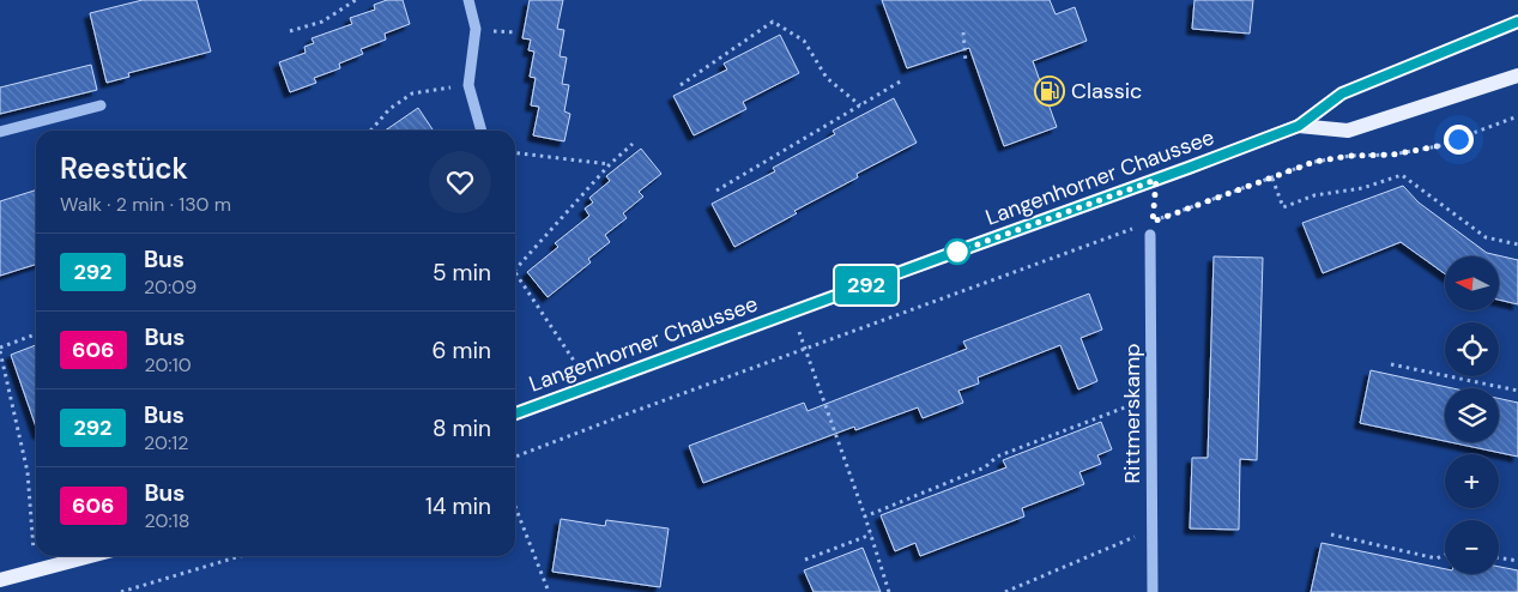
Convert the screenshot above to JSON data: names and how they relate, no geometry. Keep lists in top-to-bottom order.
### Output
{
  "streets": {
    "main road": ["Langenhorner Chaussee"],
    "street": ["Rittmerskamp"]
  },
  "places": {
    "fuel station": ["Classic"]
  },
  "lines": ["bus line 292"],
  "north": "left",
  "page": {
    "on_map": "292",
    "heading": ["Reestück", "Walk · 2 min · 130 m"],
    "list": [
      {
        "mark": "292",
        "name": "Bus",
        "note": "20:09",
        "value": "5 min"
      },
      {
        "mark": "606",
        "name": "Bus",
        "note": "20:10",
        "value": "6 min"
      },
      {
        "mark": "292",
        "name": "Bus",
        "note": "20:12",
        "value": "8 min"
      },
      {
        "mark": "606",
        "name": "Bus",
        "note": "20:18",
        "value": "14 min"
      }
    ],
    "map_buttons": ["+", "−"]
  }
}
